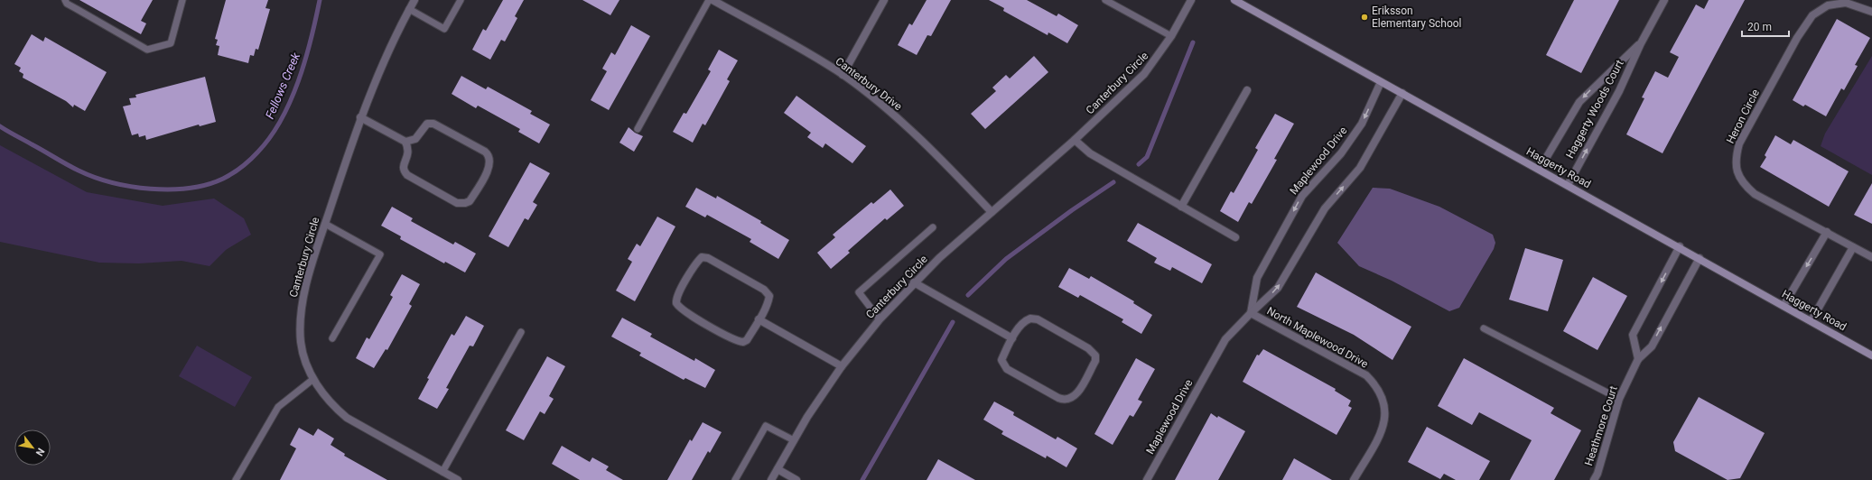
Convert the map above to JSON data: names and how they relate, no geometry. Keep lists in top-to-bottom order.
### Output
{
  "streets": {
    "main road": ["Haggerty Road"],
    "street": [
      "Canterbury Circle",
      "Canterbury Drive",
      "Haggerty Woods Court",
      "Heron Circle",
      "Maplewood Drive",
      "North Maplewood Drive",
      "Heathmore Court"
    ]
  },
  "crossings": [
    ["Canterbury Circle", "Canterbury Drive"],
    ["Haggerty Woods Court", "Haggerty Road"],
    ["Maplewood Drive", "Haggerty Road"],
    ["Maplewood Drive", "North Maplewood Drive"],
    ["Haggerty Road", "Heathmore Court"]
  ],
  "water": ["Fellows Creek"],
  "places": ["Eriksson Elementary School"],
  "scale_bar": "20 m",
  "north": "bottom right"
}
